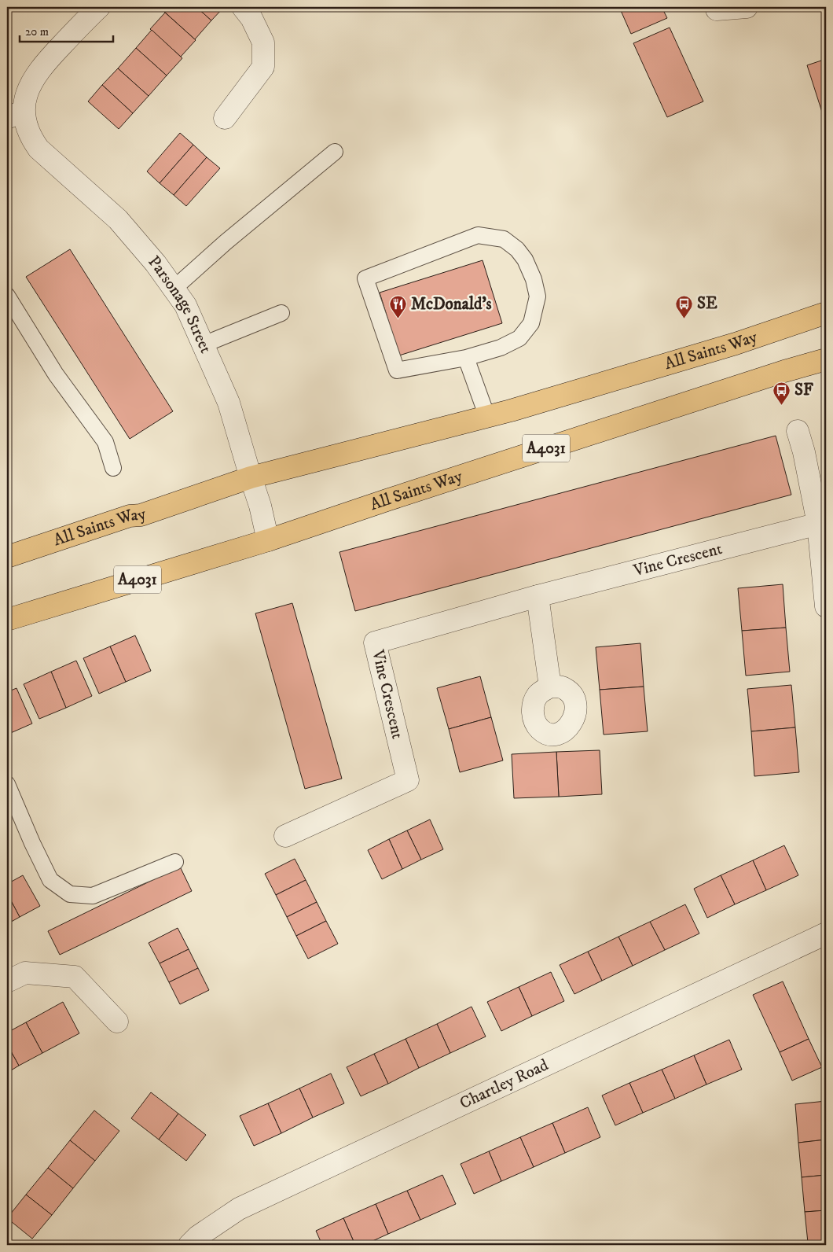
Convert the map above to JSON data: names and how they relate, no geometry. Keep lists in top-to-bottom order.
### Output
{
  "streets": {
    "highway": ["All Saints Way", "A4031"],
    "street": ["Parsonage Street", "Vine Crescent", "Chartley Road"]
  },
  "crossings": [
    ["Parsonage Street", "All Saints Way"]
  ],
  "places": {
    "bus stop": ["SE", "SF"],
    "restaurant": ["McDonald's"]
  },
  "scale_bar": "20 m"
}
